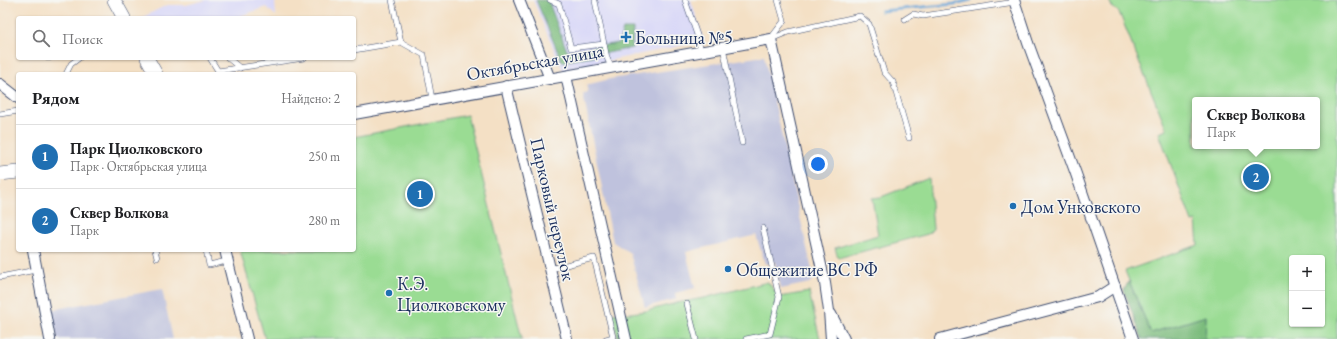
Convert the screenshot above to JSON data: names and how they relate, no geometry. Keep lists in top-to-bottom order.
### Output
{
  "streets": {
    "street": ["Октябрьская улица", "Парковый переулок"]
  },
  "crossings": [
    ["Октябрьская улица", "Парковый переулок"]
  ],
  "places": {
    "health": ["Больница №5"],
    "other": ["Дом Унковского", "Общежитие ВС РФ", "К.Э. Циолковскому"]
  },
  "page": {
    "search": "Поиск",
    "heading": ["Рядом", "Найдено: 2"],
    "popup": ["Сквер Волкова", "Парк"],
    "list": [
      {
        "mark": "1",
        "name": "Парк Циолковского",
        "note": "Парк · Октябрьская улица",
        "value": "250 m"
      },
      {
        "mark": "2",
        "name": "Сквер Волкова",
        "note": "Парк",
        "value": "280 m"
      }
    ],
    "pins": ["2", "1"],
    "map_buttons": ["+", "−"]
  }
}
